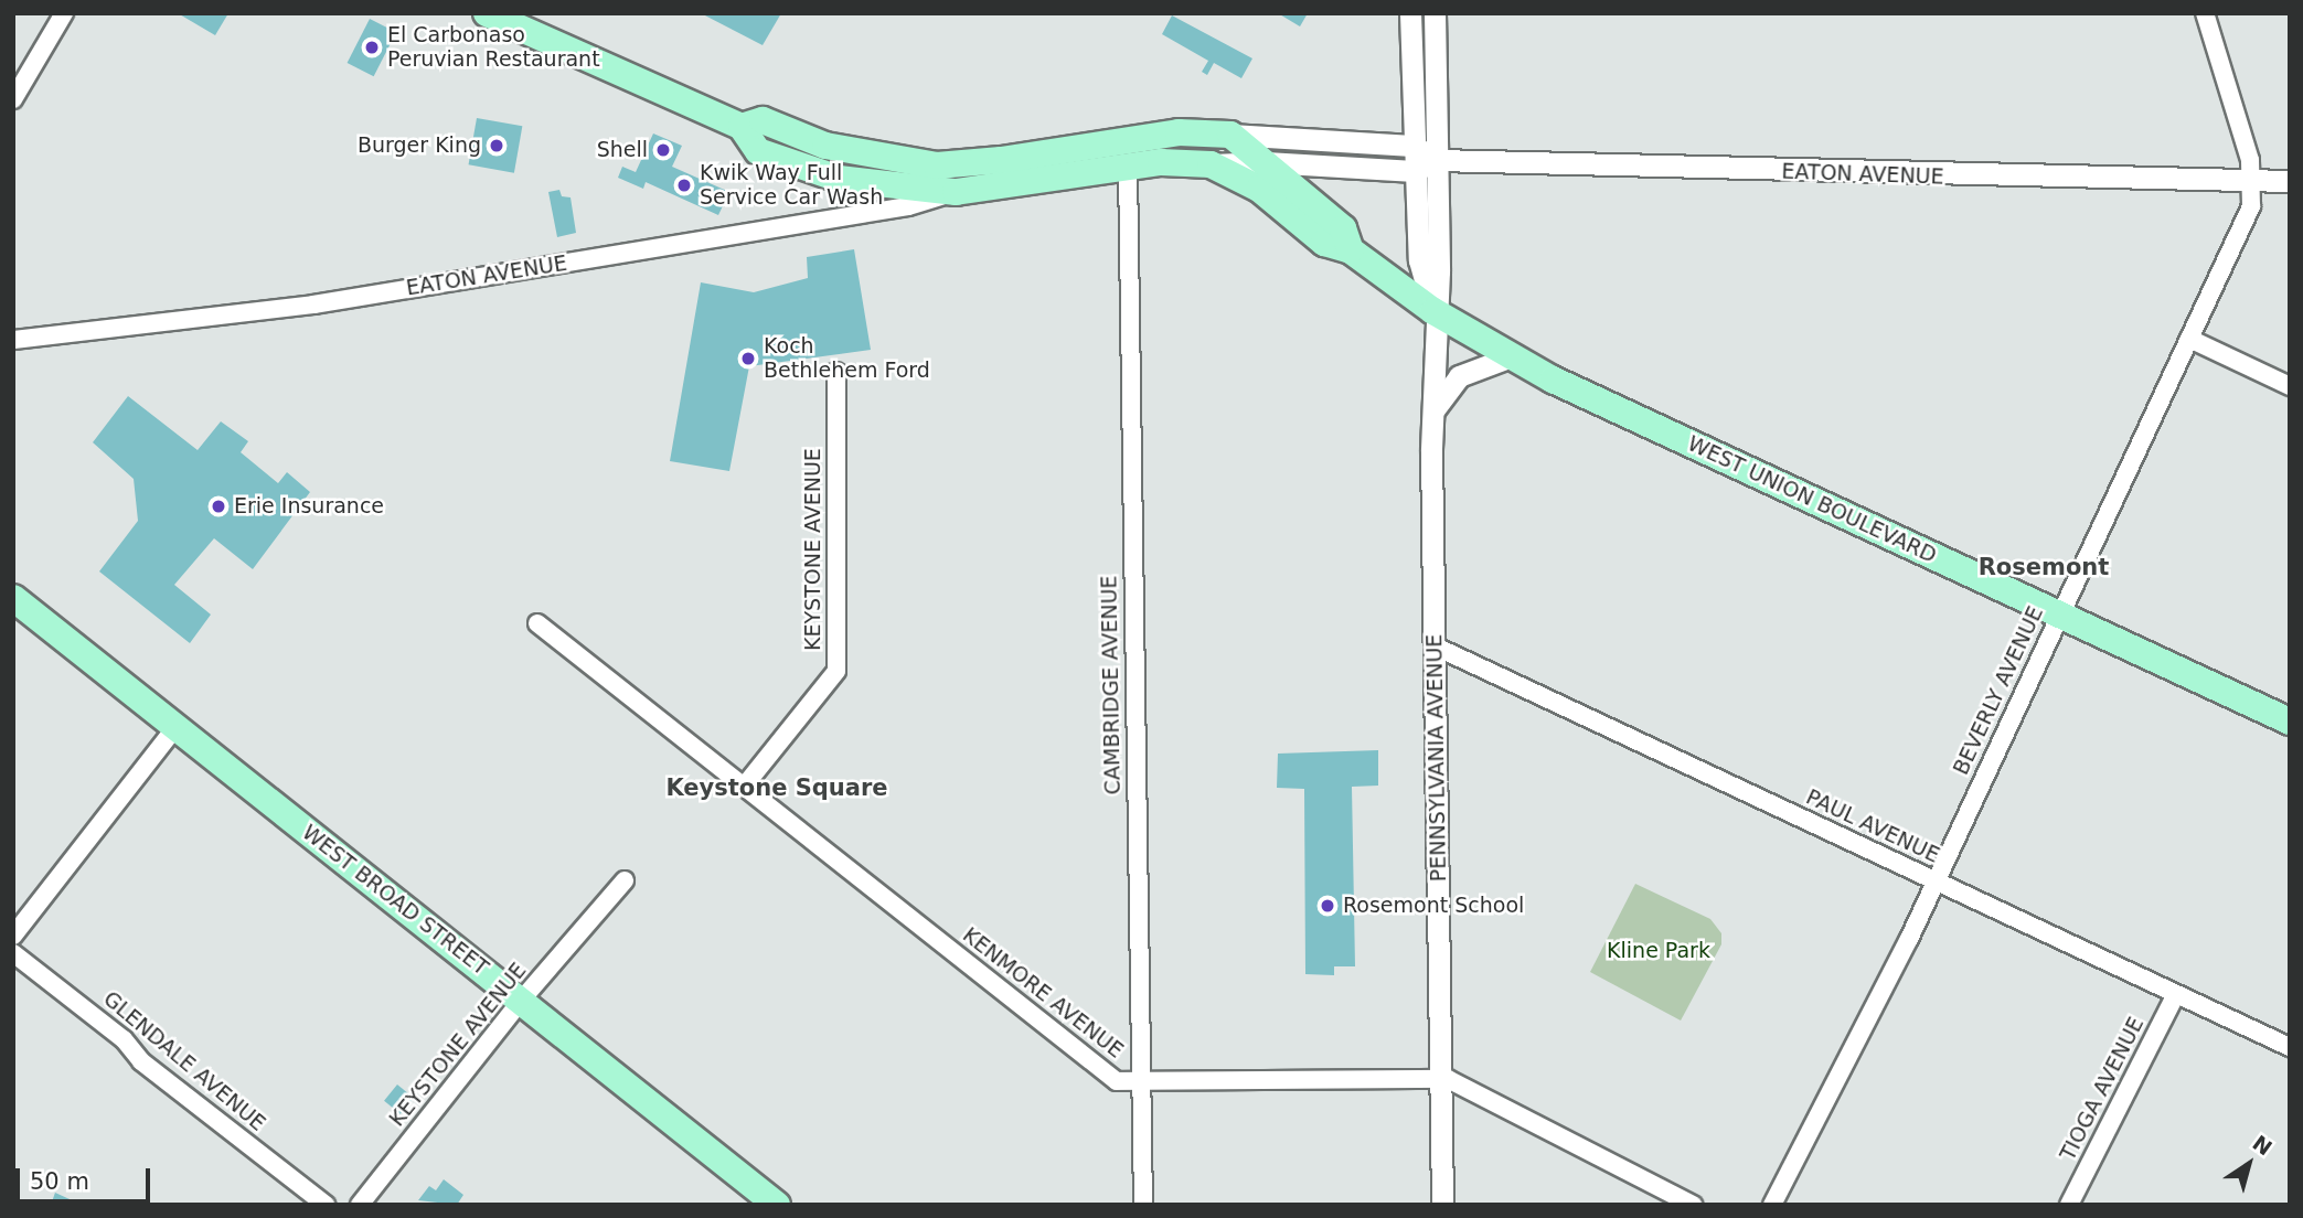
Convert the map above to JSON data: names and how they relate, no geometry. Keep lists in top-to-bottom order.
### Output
{
  "streets": {
    "main road": ["WEST UNION BOULEVARD", "WEST BROAD STREET"],
    "street": [
      "EATON AVENUE",
      "KEYSTONE AVENUE",
      "CAMBRIDGE AVENUE",
      "BEVERLY AVENUE",
      "PENNSYLVANIA AVENUE",
      "PAUL AVENUE",
      "KENMORE AVENUE",
      "GLENDALE AVENUE",
      "TIOGA AVENUE"
    ]
  },
  "crossings": [
    ["EATON AVENUE", "WEST UNION BOULEVARD"],
    ["EATON AVENUE", "BEVERLY AVENUE"],
    ["EATON AVENUE", "PENNSYLVANIA AVENUE"],
    ["WEST UNION BOULEVARD", "CAMBRIDGE AVENUE"],
    ["WEST UNION BOULEVARD", "BEVERLY AVENUE"],
    ["WEST UNION BOULEVARD", "PENNSYLVANIA AVENUE"],
    ["KEYSTONE AVENUE", "WEST BROAD STREET"],
    ["KEYSTONE AVENUE", "KENMORE AVENUE"],
    ["CAMBRIDGE AVENUE", "KENMORE AVENUE"],
    ["BEVERLY AVENUE", "PAUL AVENUE"],
    ["PENNSYLVANIA AVENUE", "PAUL AVENUE"],
    ["PENNSYLVANIA AVENUE", "KENMORE AVENUE"],
    ["PAUL AVENUE", "TIOGA AVENUE"]
  ],
  "districts": ["Rosemont", "Keystone Square"],
  "parks": ["Kline Park"],
  "places": [
    "El Carbonaso Peruvian Restaurant",
    "Burger King",
    "Shell",
    "Kwik Way Full Service Car Wash",
    "Koch Bethlehem Ford",
    "Erie Insurance",
    "Rosemont School"
  ],
  "scale_bar": "50 m",
  "north": "top right"
}
